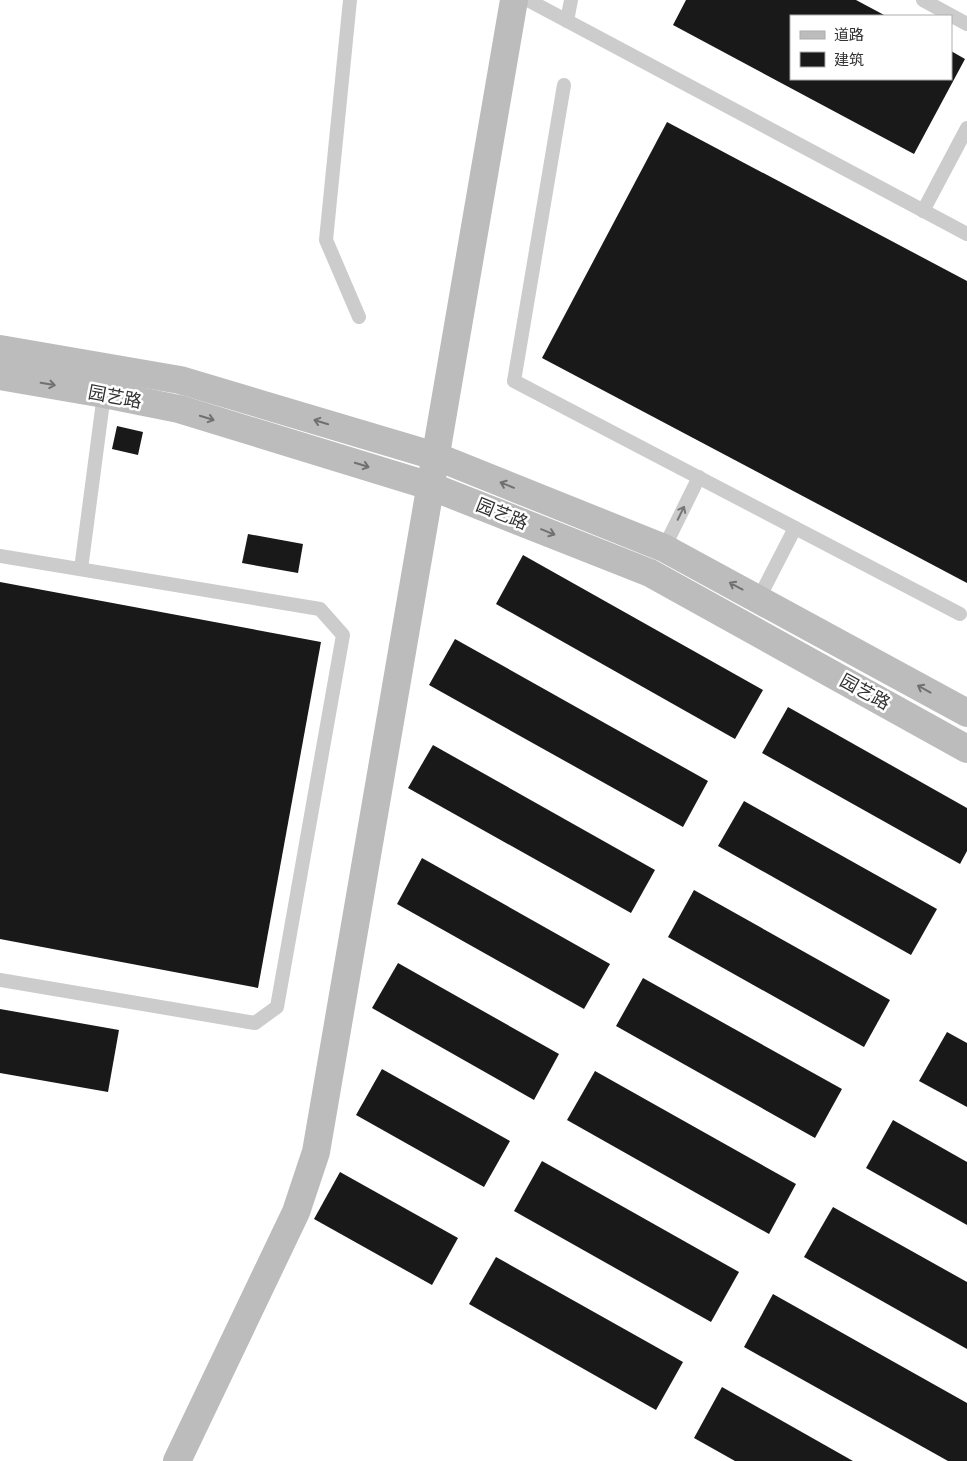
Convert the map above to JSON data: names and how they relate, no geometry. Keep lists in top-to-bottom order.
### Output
{
  "streets": {
    "street": ["园艺路"]
  },
  "legend": ["道路", "建筑"]
}
